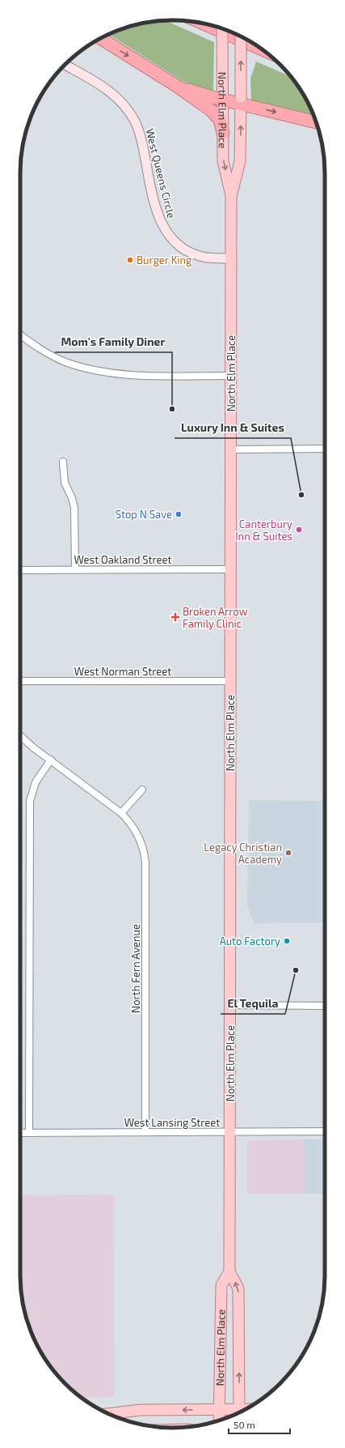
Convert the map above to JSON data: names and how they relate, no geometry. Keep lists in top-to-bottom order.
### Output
{
  "streets": {
    "main road": ["North Elm Place"],
    "street": [
      "West Queens Circle",
      "West Oakland Street",
      "West Norman Street",
      "North Fern Avenue",
      "West Lansing Street"
    ]
  },
  "crossings": [
    ["North Elm Place", "West Queens Circle"],
    ["North Elm Place", "West Oakland Street"],
    ["North Elm Place", "West Norman Street"],
    ["North Elm Place", "West Lansing Street"],
    ["North Fern Avenue", "West Lansing Street"]
  ],
  "places": {
    "other": [
      "Burger King",
      "Mom's Family Diner",
      "Luxury Inn & Suites",
      "Stop N Save",
      "Canterbury Inn & Suites",
      "Legacy Christian Academy",
      "Auto Factory",
      "El Tequila"
    ],
    "health": ["Broken Arrow Family Clinic"]
  },
  "scale_bar": "50 m"
}
